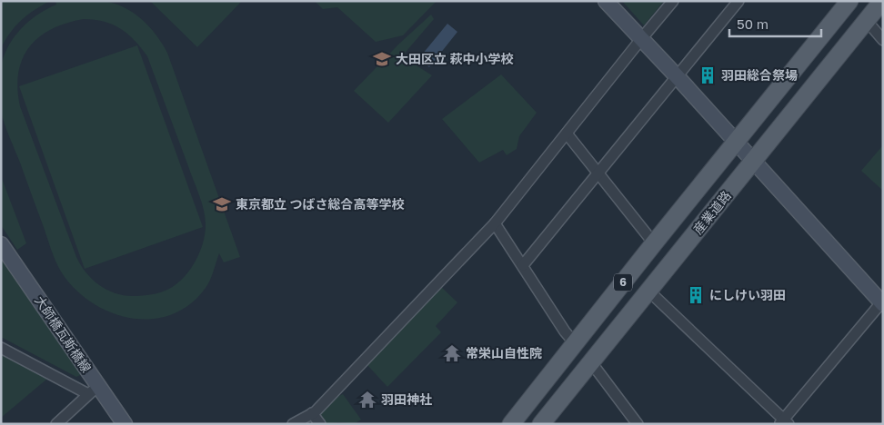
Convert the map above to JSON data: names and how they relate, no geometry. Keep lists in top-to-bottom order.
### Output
{
  "streets": {
    "main road": ["産業道路", "6"],
    "street": ["大師橋瓦斯橋線"]
  },
  "places": {
    "school or university": ["大田区立 萩中小学校", "東京都立 つばさ総合高等学校"],
    "building": ["羽田総合祭場", "にしけい羽田"],
    "temple": ["常栄山自性院", "羽田神社"]
  },
  "scale_bar": "50 m"
}
